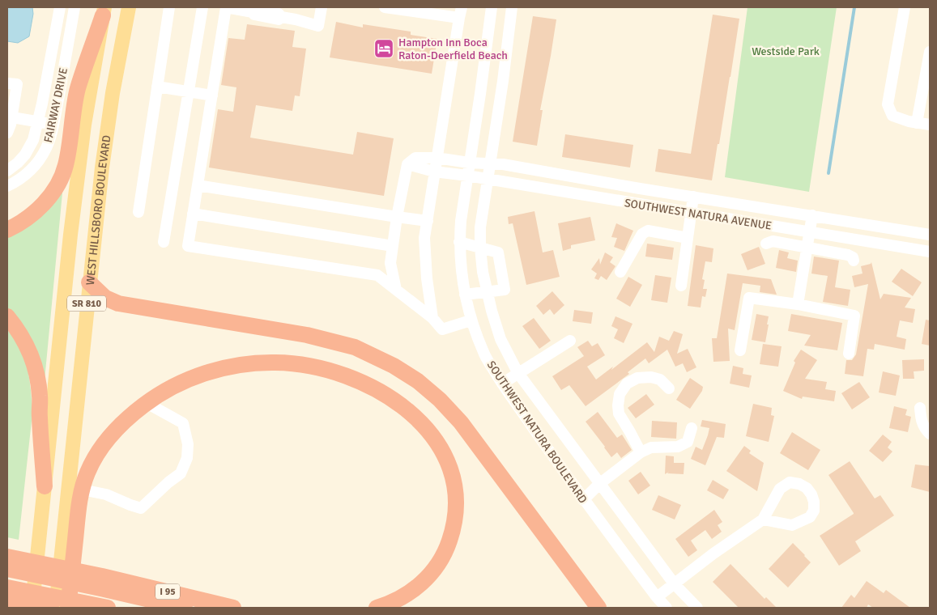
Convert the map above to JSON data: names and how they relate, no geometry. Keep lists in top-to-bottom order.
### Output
{
  "streets": {
    "highway": ["I 95"],
    "main road": ["WEST HILLSBORO BOULEVARD", "SR 810"],
    "street": ["FAIRWAY DRIVE", "SOUTHWEST NATURA AVENUE", "SOUTHWEST NATURA BOULEVARD"]
  },
  "crossings": [
    ["SOUTHWEST NATURA AVENUE", "SOUTHWEST NATURA BOULEVARD"]
  ],
  "parks": ["Westside Park"],
  "places": {
    "hotel": ["Hampton Inn Boca Raton-Deerfield Beach"]
  }
}
